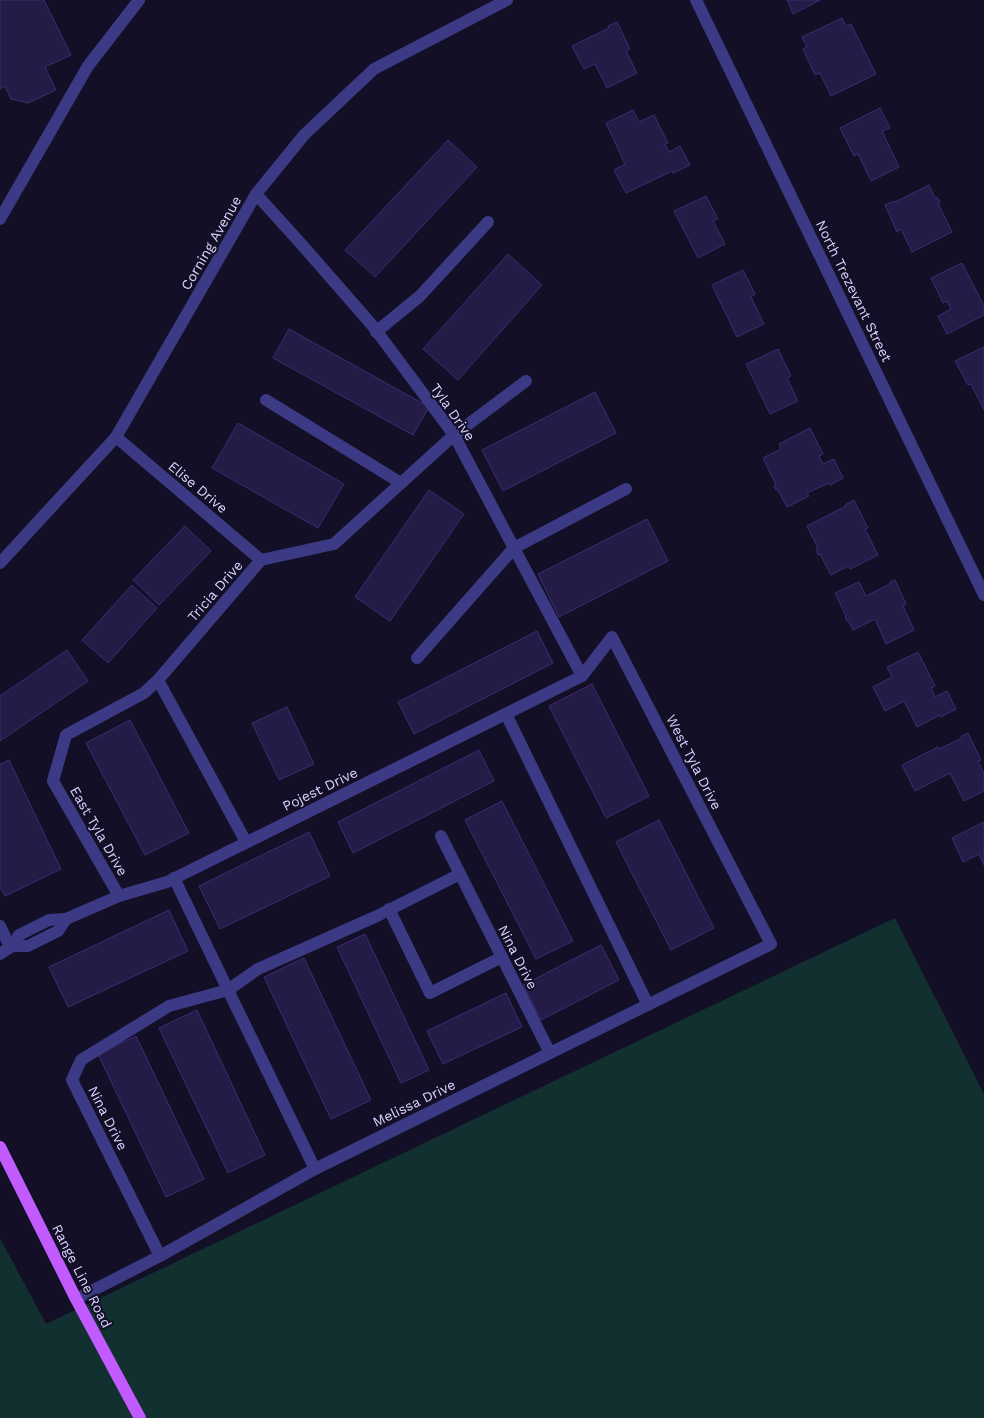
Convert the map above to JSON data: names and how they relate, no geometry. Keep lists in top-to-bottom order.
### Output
{
  "streets": {
    "main road": ["Range Line Road"],
    "street": [
      "Corning Avenue",
      "North Trezevant Street",
      "Tyla Drive",
      "Elise Drive",
      "Tricia Drive",
      "West Tyla Drive",
      "Pojest Drive",
      "East Tyla Drive",
      "Nina Drive",
      "Melissa Drive"
    ]
  },
  "crossings": [
    ["Corning Avenue", "Tyla Drive"],
    ["Corning Avenue", "Elise Drive"],
    ["Tyla Drive", "Tricia Drive"],
    ["Tyla Drive", "West Tyla Drive"],
    ["Tyla Drive", "Pojest Drive"],
    ["Elise Drive", "Tricia Drive"],
    ["Tricia Drive", "East Tyla Drive"],
    ["West Tyla Drive", "Pojest Drive"],
    ["West Tyla Drive", "Melissa Drive"],
    ["Pojest Drive", "East Tyla Drive"],
    ["Nina Drive", "Melissa Drive"],
    ["Melissa Drive", "Range Line Road"]
  ]
}
